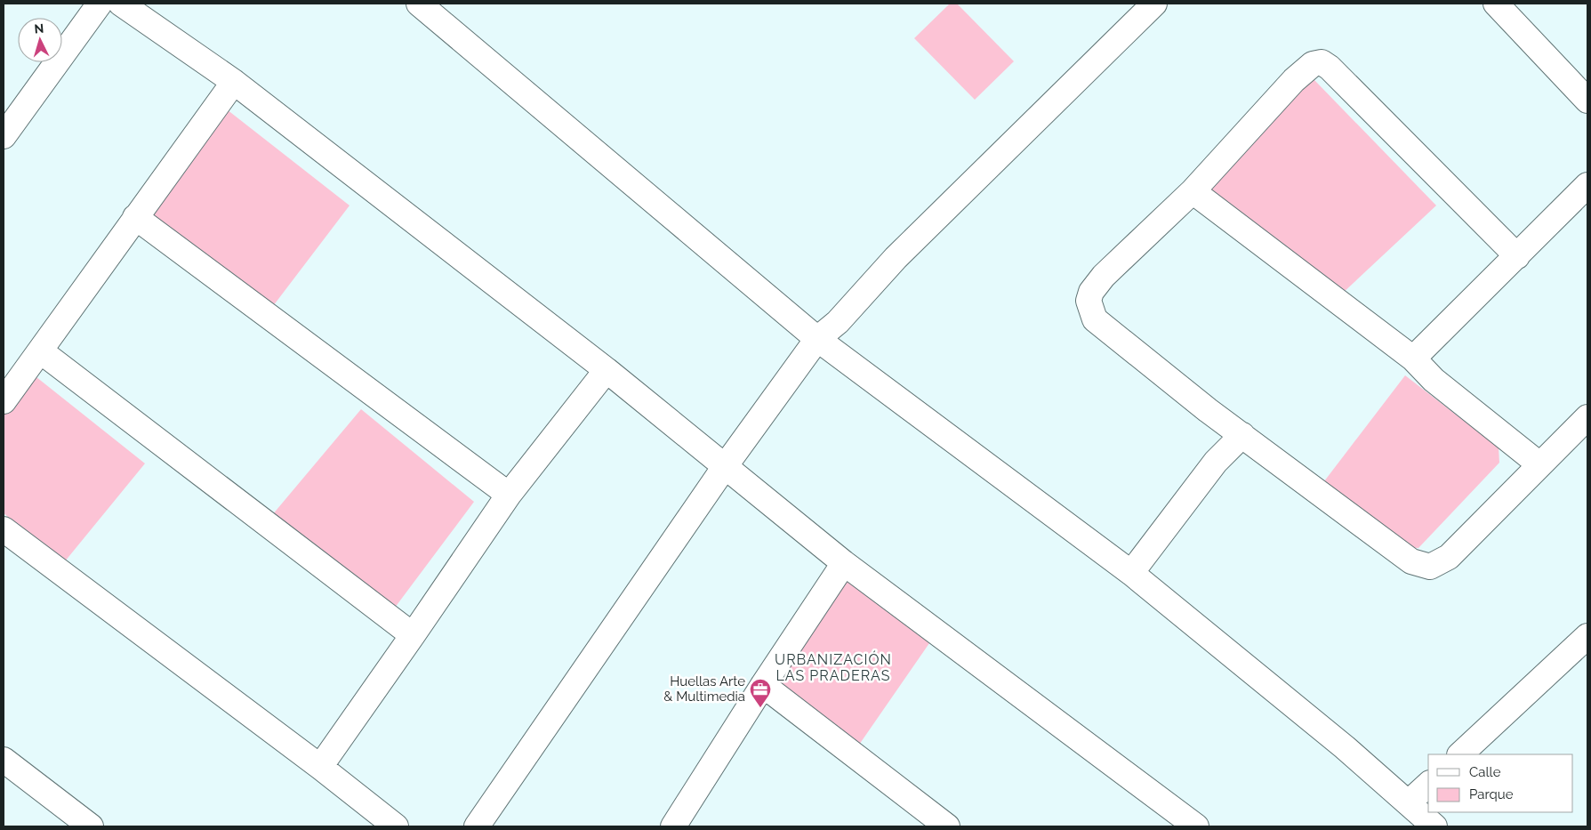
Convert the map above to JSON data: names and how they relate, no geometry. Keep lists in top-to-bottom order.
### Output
{
  "districts": ["URBANIZACIÓN LAS PRADERAS"],
  "places": {
    "office": ["Huellas Arte & Multimedia"]
  },
  "legend": ["Calle", "Parque"],
  "north": "top"
}
